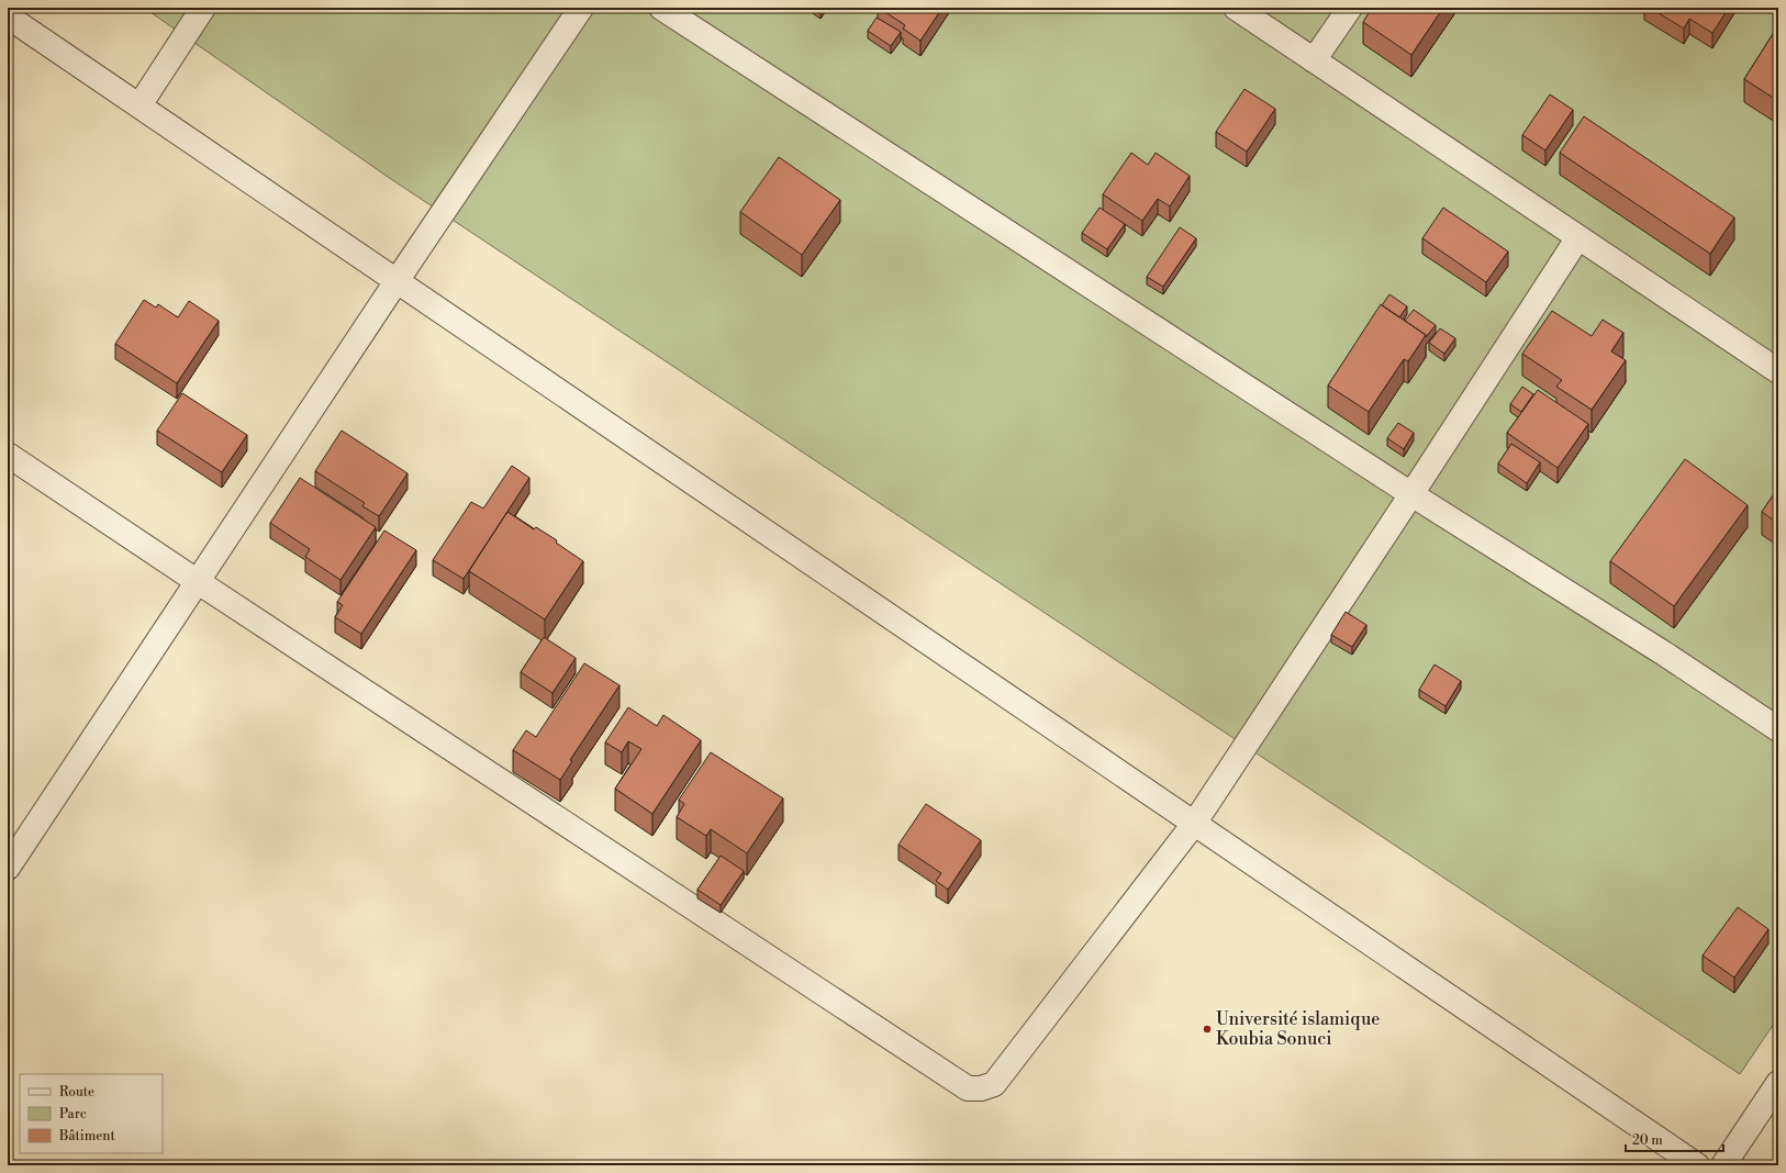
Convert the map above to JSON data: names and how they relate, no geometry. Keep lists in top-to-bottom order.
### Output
{
  "places": ["Université islamique Koubia Sonuci"],
  "legend": ["Route", "Parc", "Bâtiment"],
  "scale_bar": "20 m"
}
